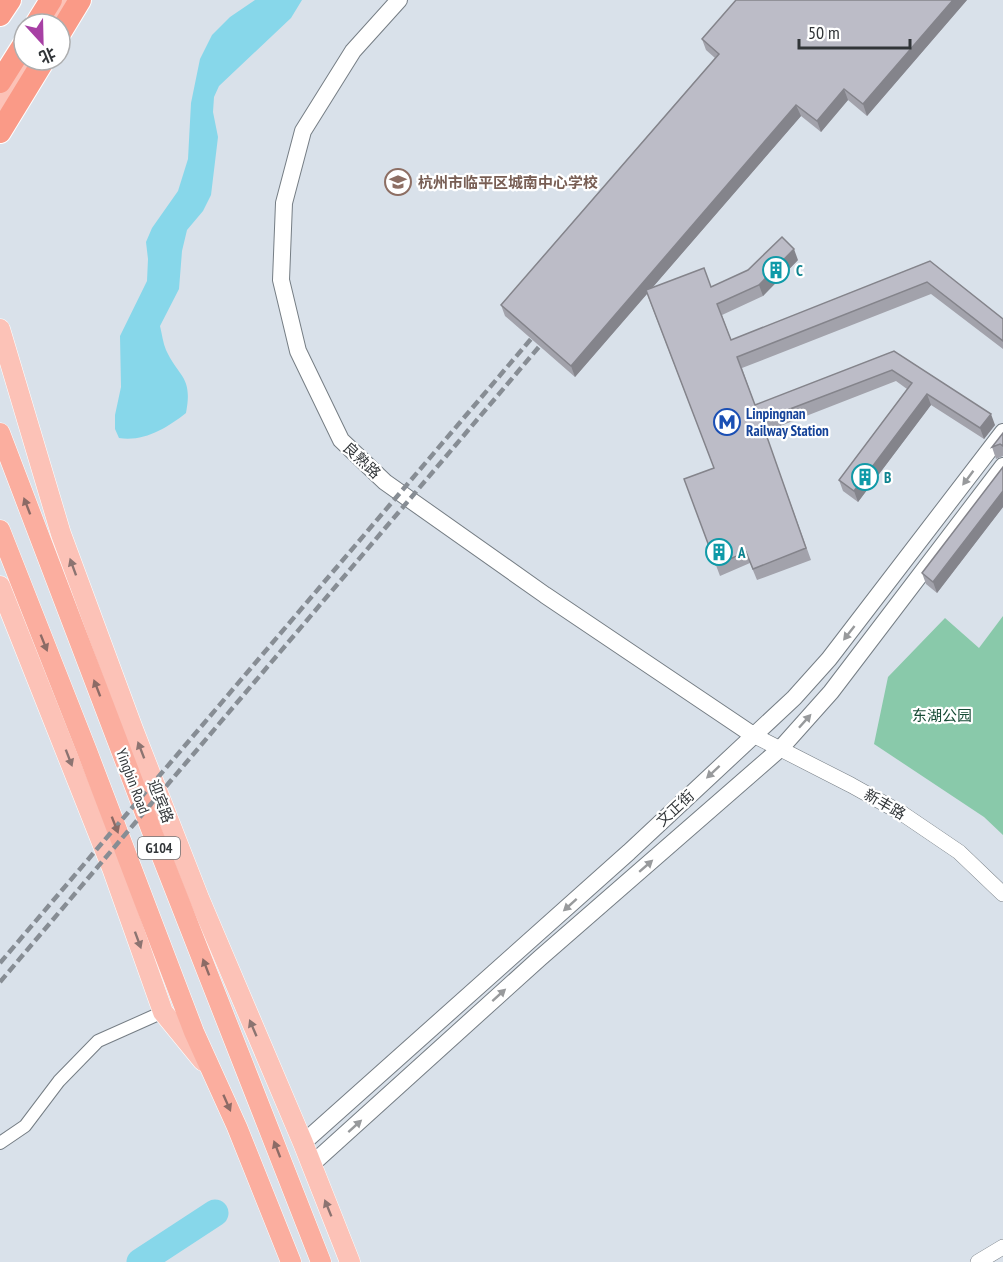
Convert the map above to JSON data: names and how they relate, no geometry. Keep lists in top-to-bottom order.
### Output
{
  "streets": {
    "highway": ["Yingbin Road", "G104"],
    "main road": ["良熟路", "迎宾路", "文正街"],
    "street": ["新丰路"]
  },
  "crossings": [
    ["良熟路", "新丰路"],
    ["良熟路", "文正街"],
    ["迎宾路", "文正街"],
    ["新丰路", "文正街"]
  ],
  "parks": ["东湖公园"],
  "places": {
    "school or university": ["杭州市临平区城南中心学校"],
    "building": ["C", "B", "A"],
    "metro station": ["Linpingnan Railway Station"]
  },
  "scale_bar": "50 m",
  "north": "bottom"
}
